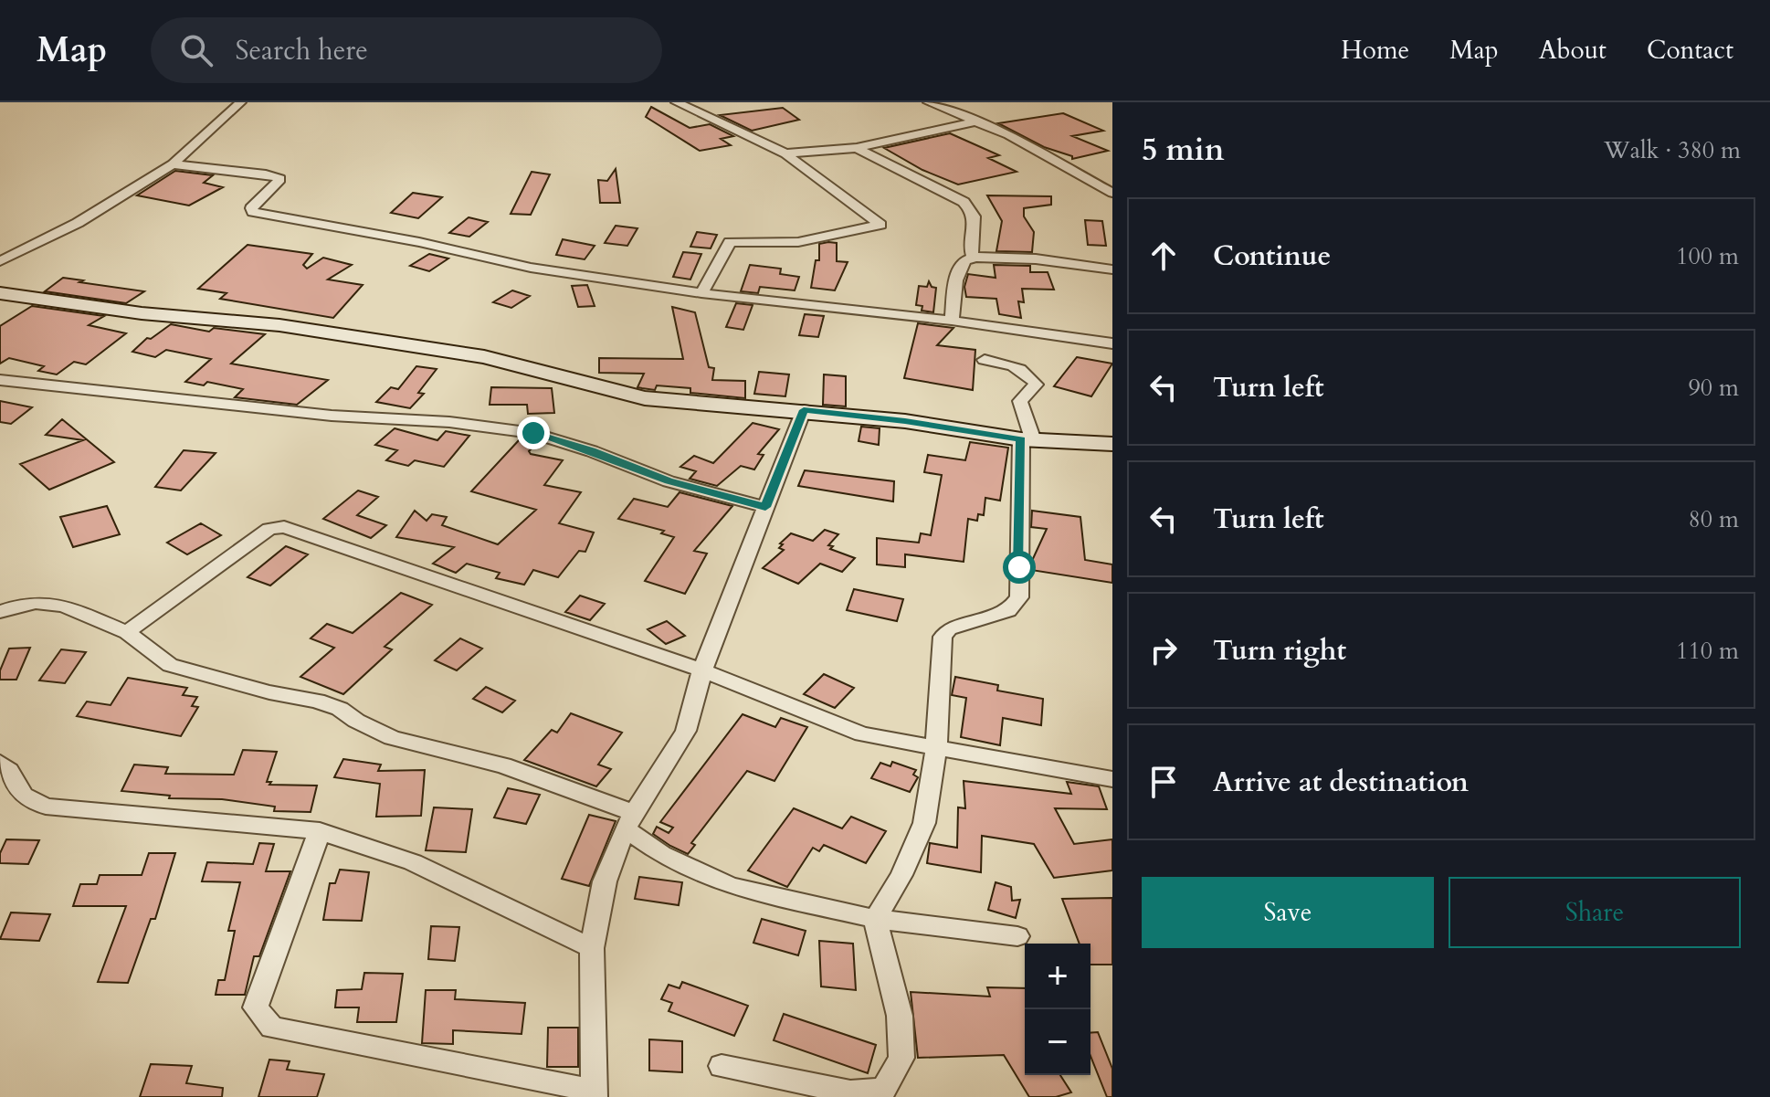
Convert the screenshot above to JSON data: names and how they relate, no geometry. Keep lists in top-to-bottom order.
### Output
{
  "page": {
    "header": "Map",
    "search": "Search here",
    "nav": [
      "Home",
      "Map",
      "About",
      "Contact"
    ],
    "heading": ["5 min", "Walk · 380 m"],
    "list": [
      ["Continue", "100 m"],
      ["Turn left", "90 m"],
      ["Turn left", "80 m"],
      ["Turn right", "110 m"],
      "Arrive at destination"
    ],
    "buttons": ["Save", "Share"],
    "map_buttons": ["+", "−"]
  }
}
